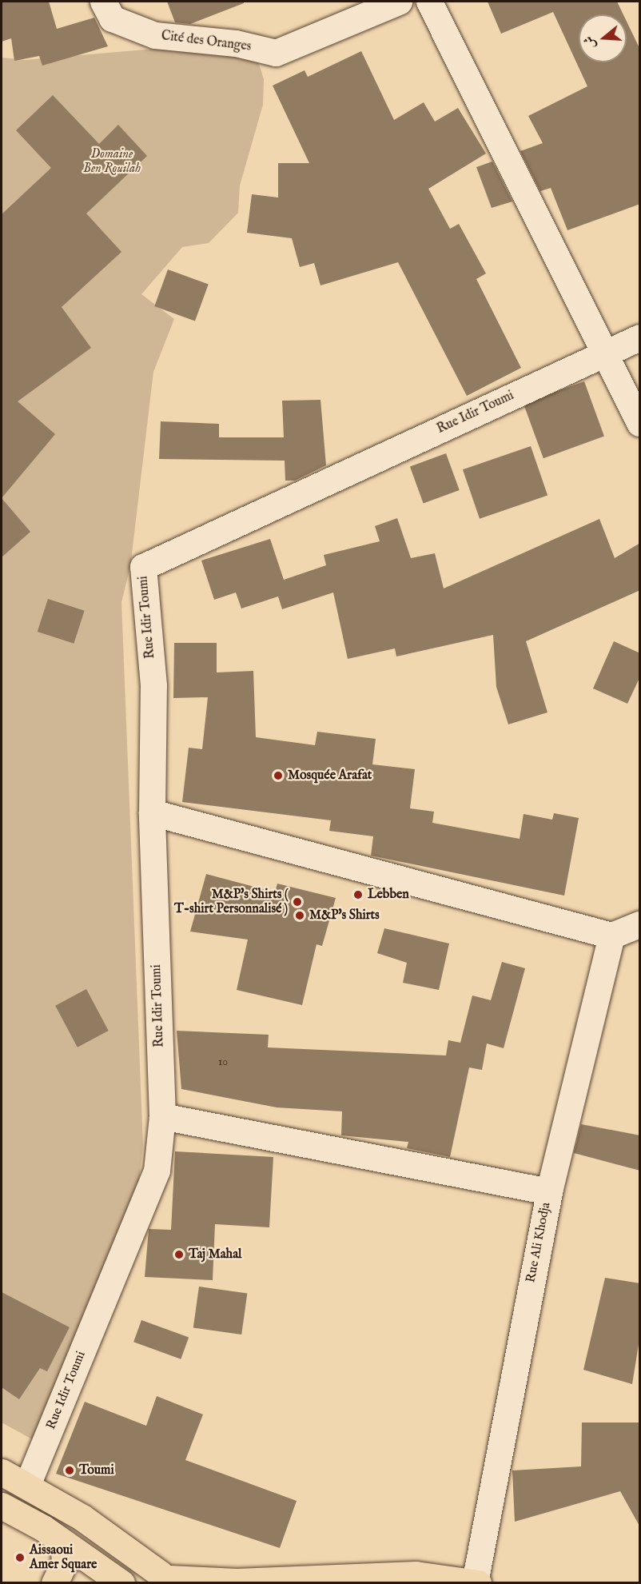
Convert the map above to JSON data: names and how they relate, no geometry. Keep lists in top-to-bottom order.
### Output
{
  "streets": {
    "street": ["Cité des Oranges", "Rue Idir Toumi", "Rue Ali Khodja"]
  },
  "parks": ["Domaine Ben Rouilah"],
  "places": [
    "Mosquée Arafat",
    "Lebben",
    "M&P's Shirts ( T-shirt Personnalisé )",
    "M&P's Shirts",
    "Taj Mahal",
    "Toumi",
    "Aissaoui Amer Square"
  ],
  "house_numbers": ["10"],
  "north": "left"
}
